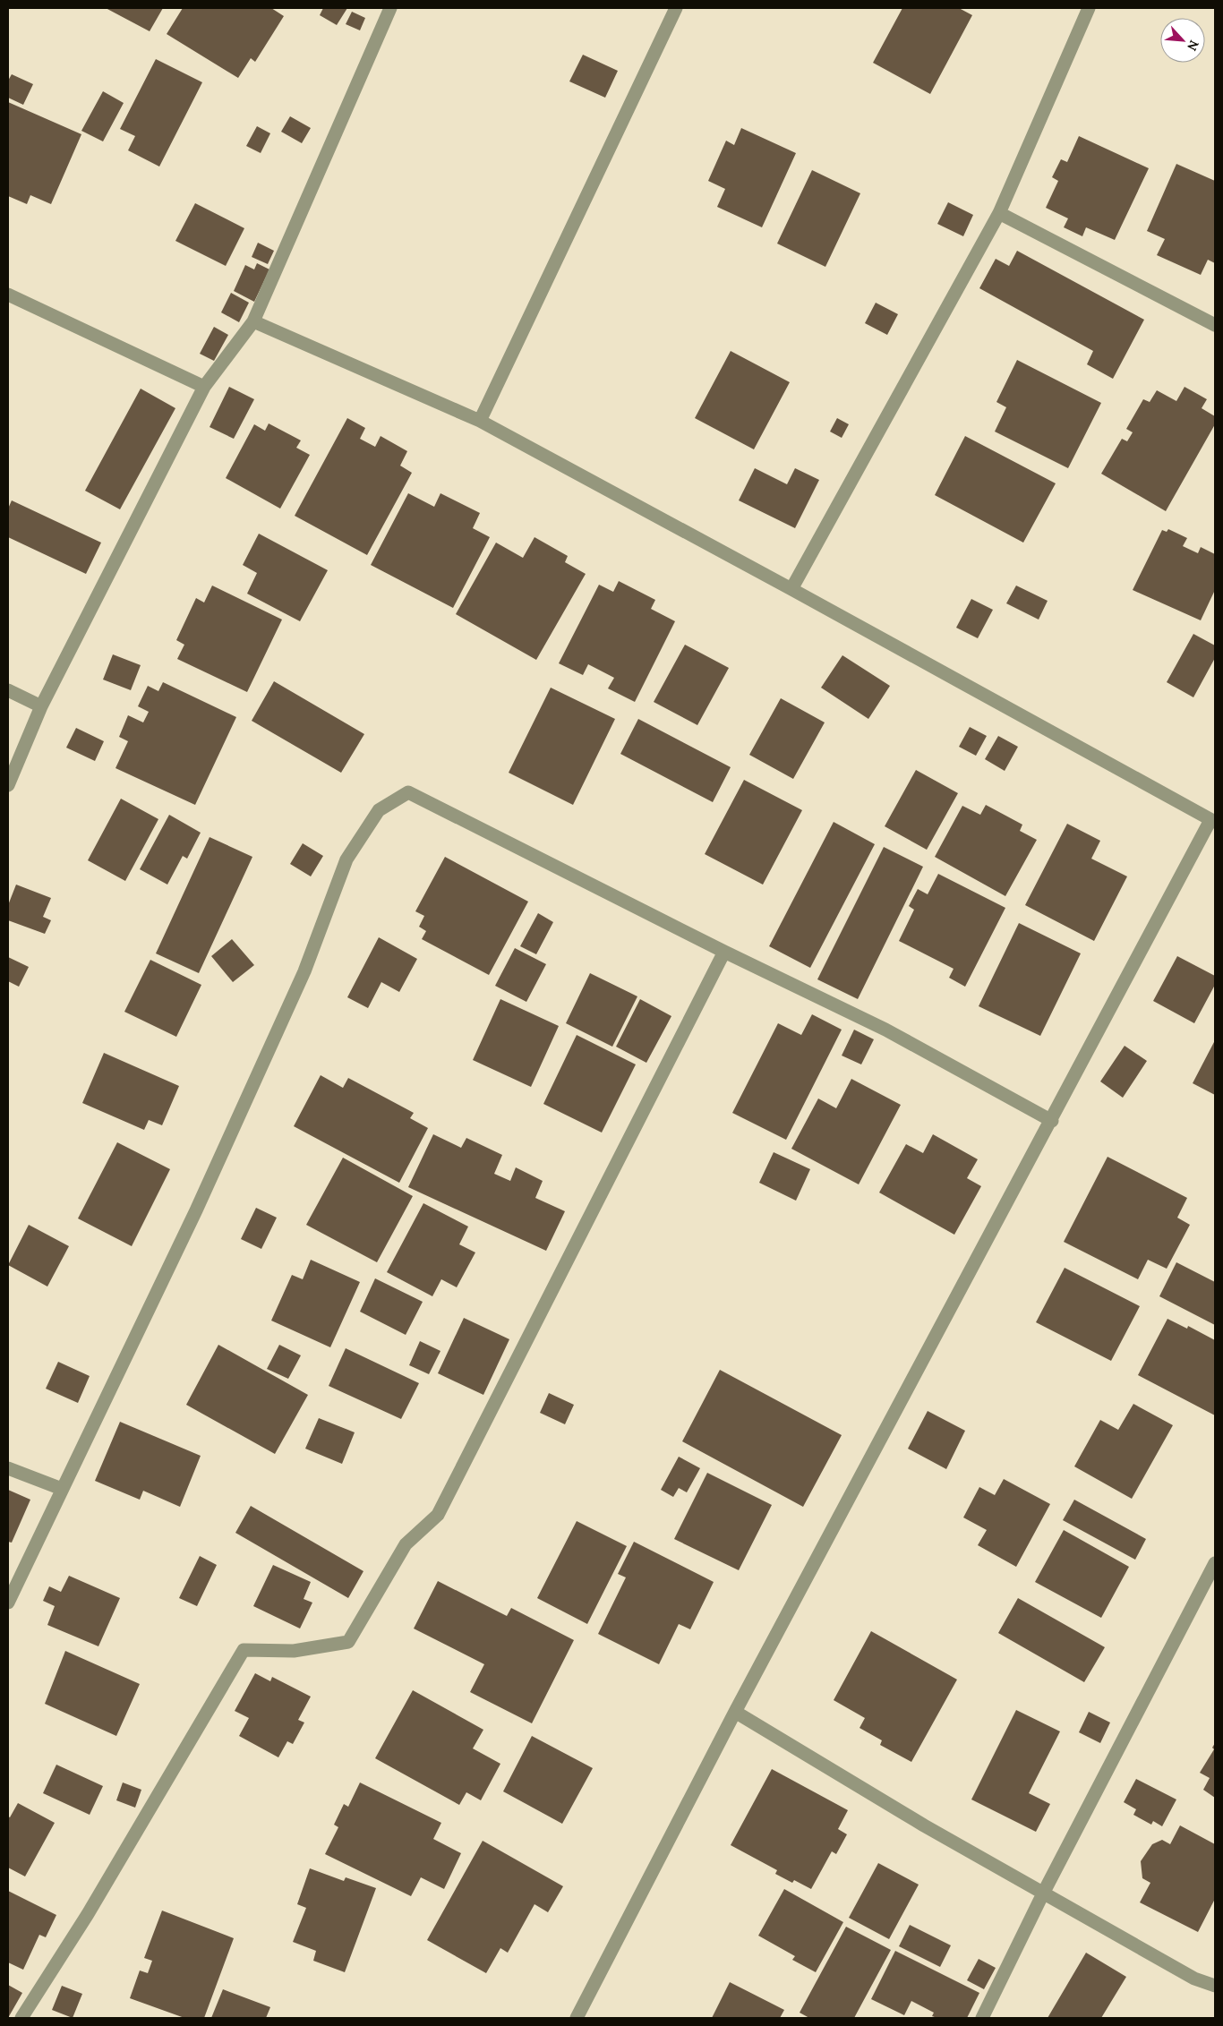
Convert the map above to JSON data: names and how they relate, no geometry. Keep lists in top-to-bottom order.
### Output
{
  "north": "bottom right"
}
